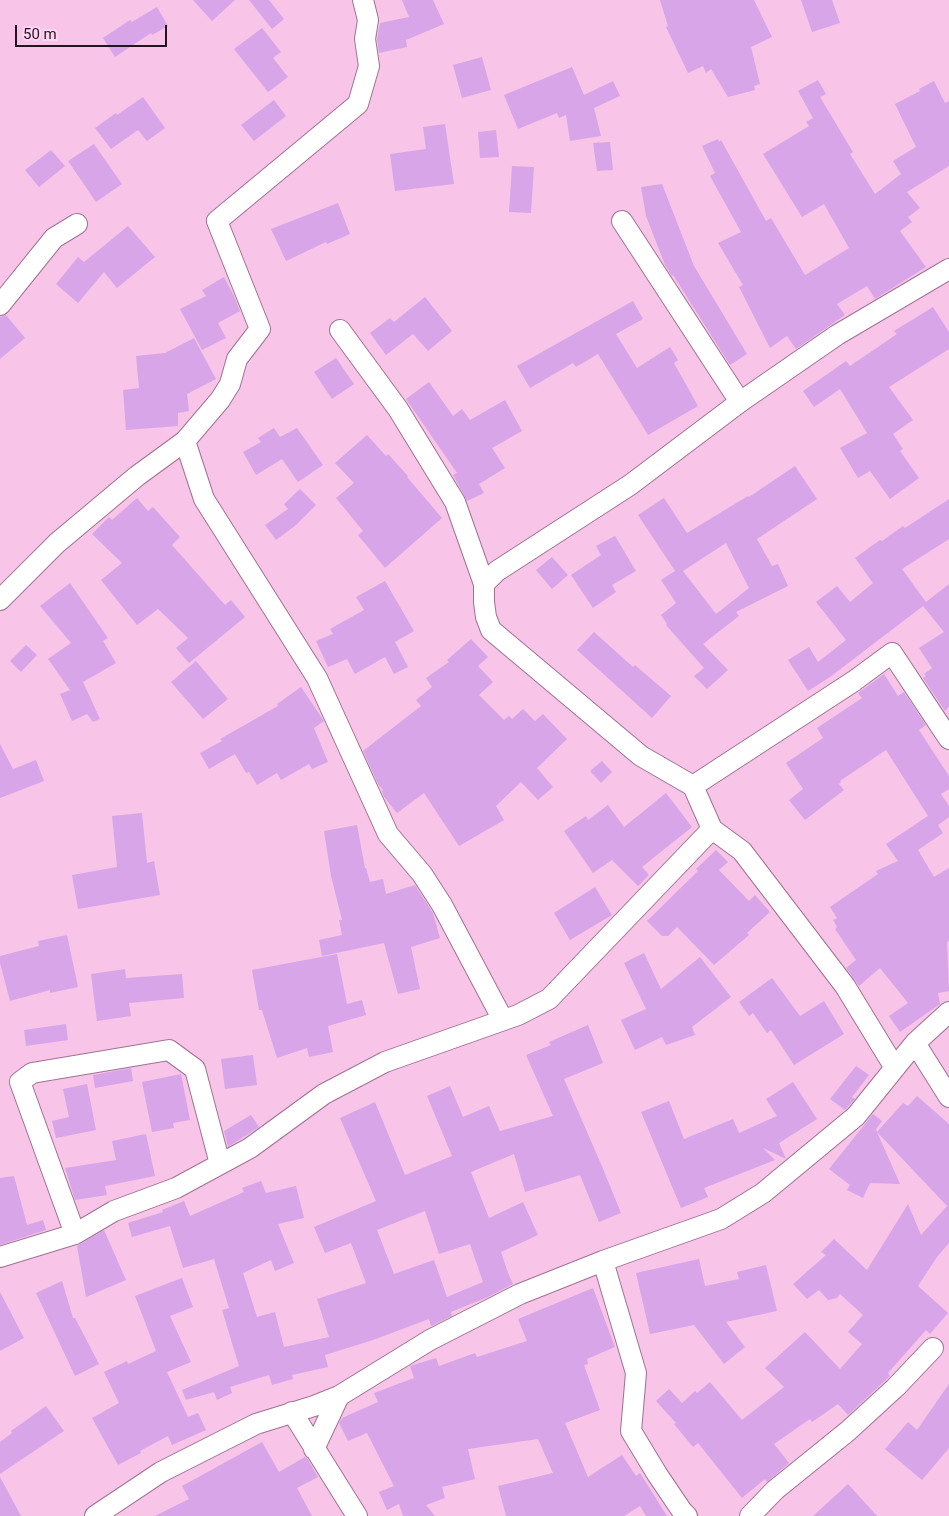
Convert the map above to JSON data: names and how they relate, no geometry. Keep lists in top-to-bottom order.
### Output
{
  "scale_bar": "50 m"
}
